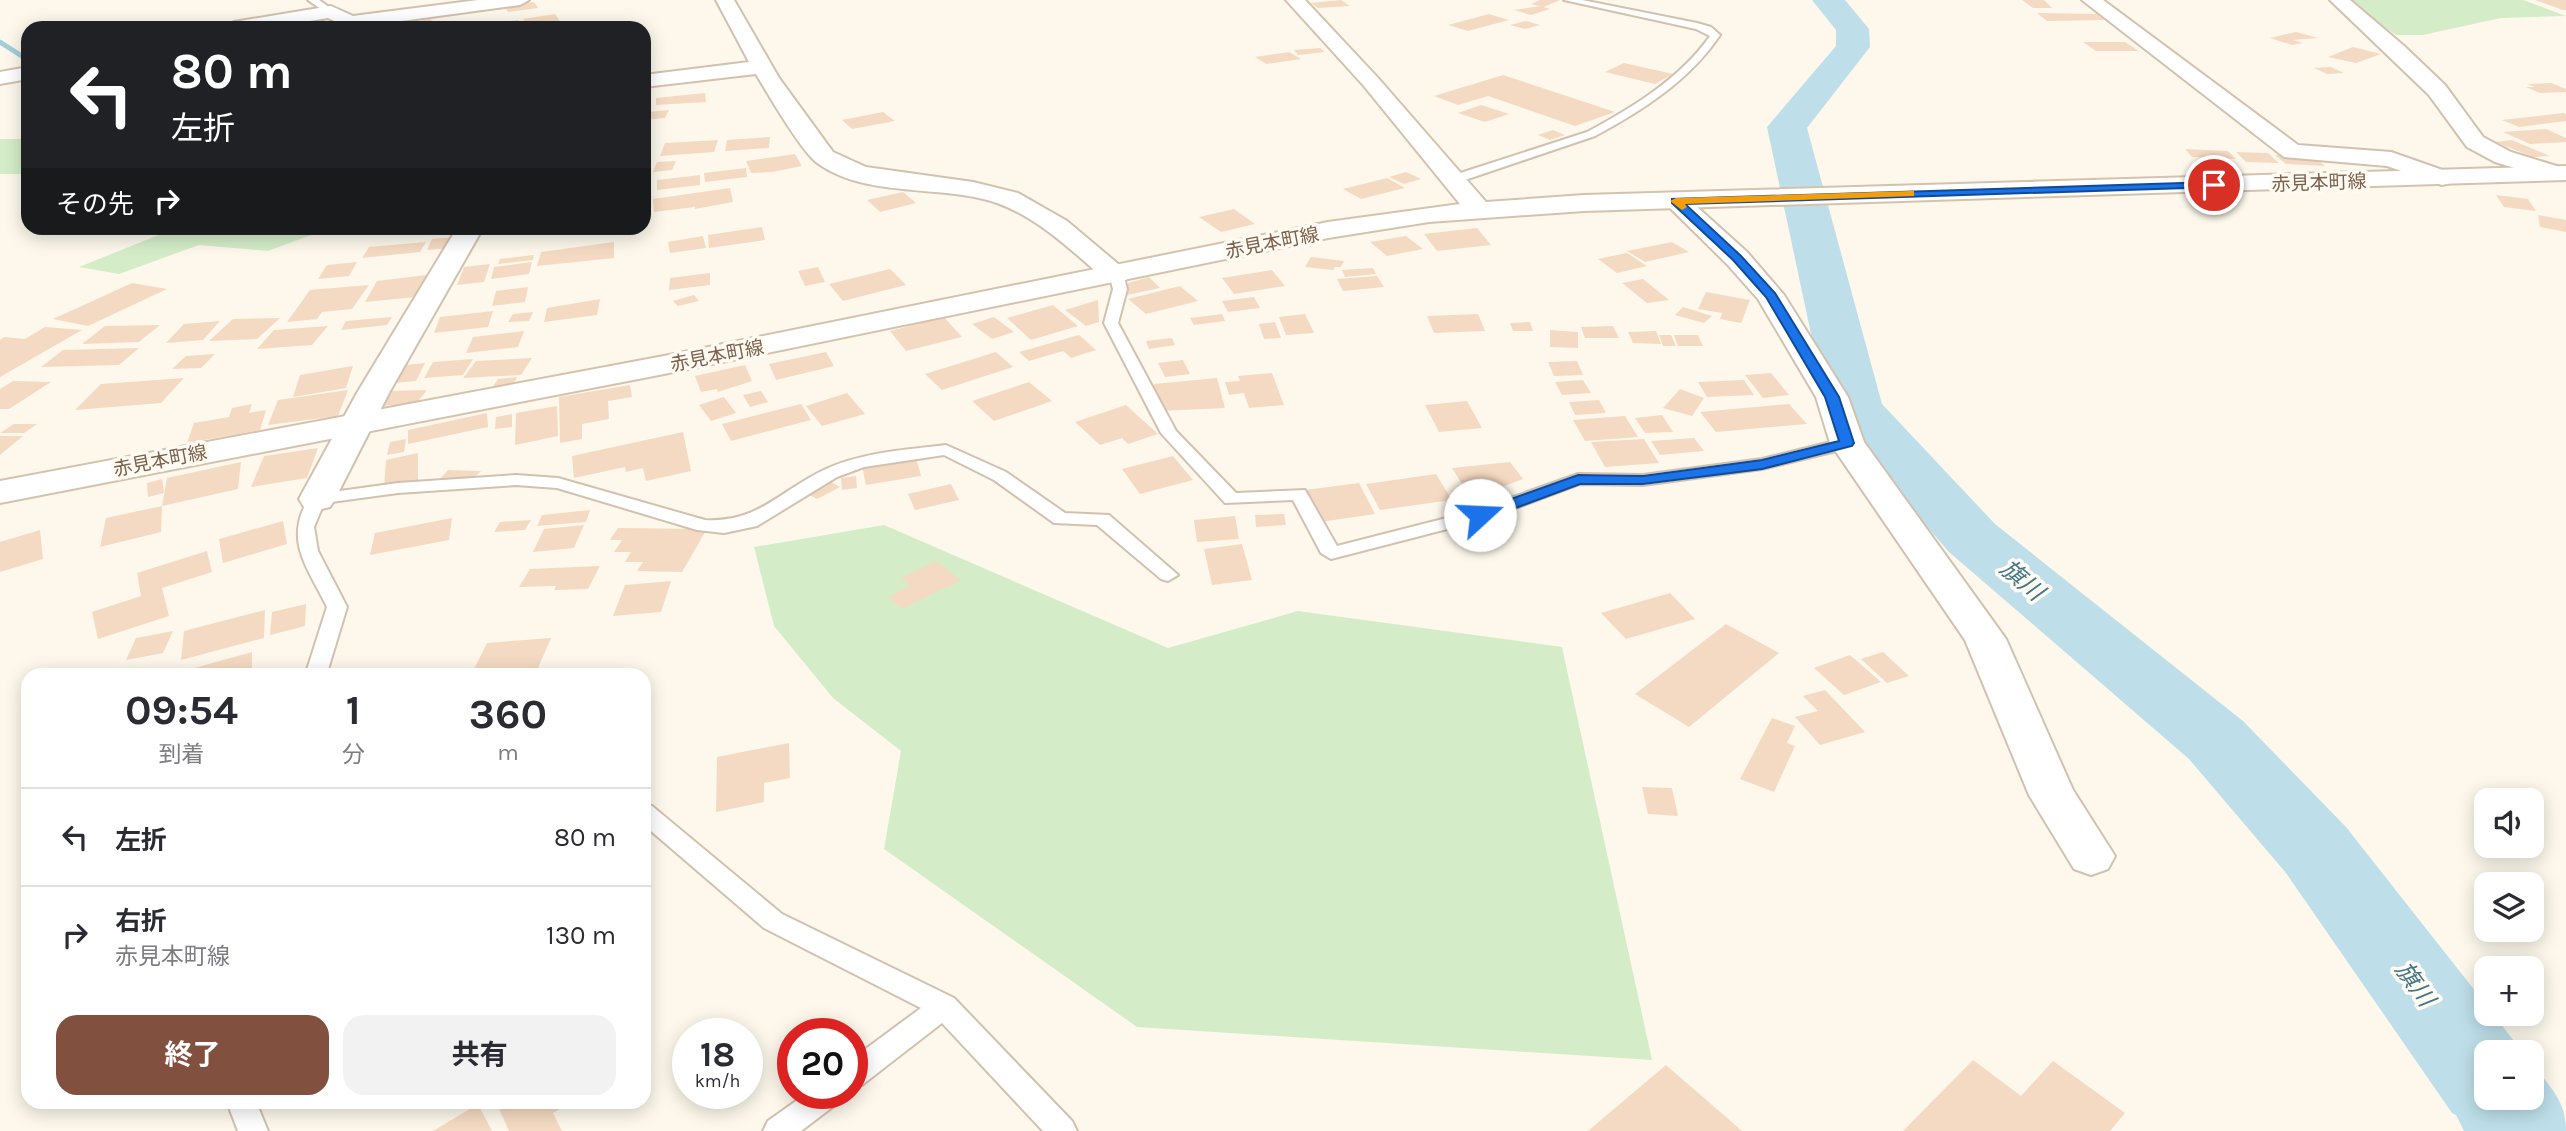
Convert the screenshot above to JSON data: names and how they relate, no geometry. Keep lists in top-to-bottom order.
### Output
{
  "streets": {
    "street": ["赤見本町線"]
  },
  "water": ["旗川"],
  "page": {
    "turn": ["80 m", "左折"],
    "then": "その先",
    "eta": [
      "09:54",
      "到着",
      "1",
      "分",
      "360",
      "m"
    ],
    "list": [
      {
        "name": "左折",
        "value": "80 m"
      },
      {
        "name": "右折",
        "note": "赤見本町線",
        "value": "130 m"
      }
    ],
    "map_buttons": ["+", "−"],
    "buttons": ["終了", "共有"],
    "speed": "18 km/h",
    "limit": "20"
  }
}
